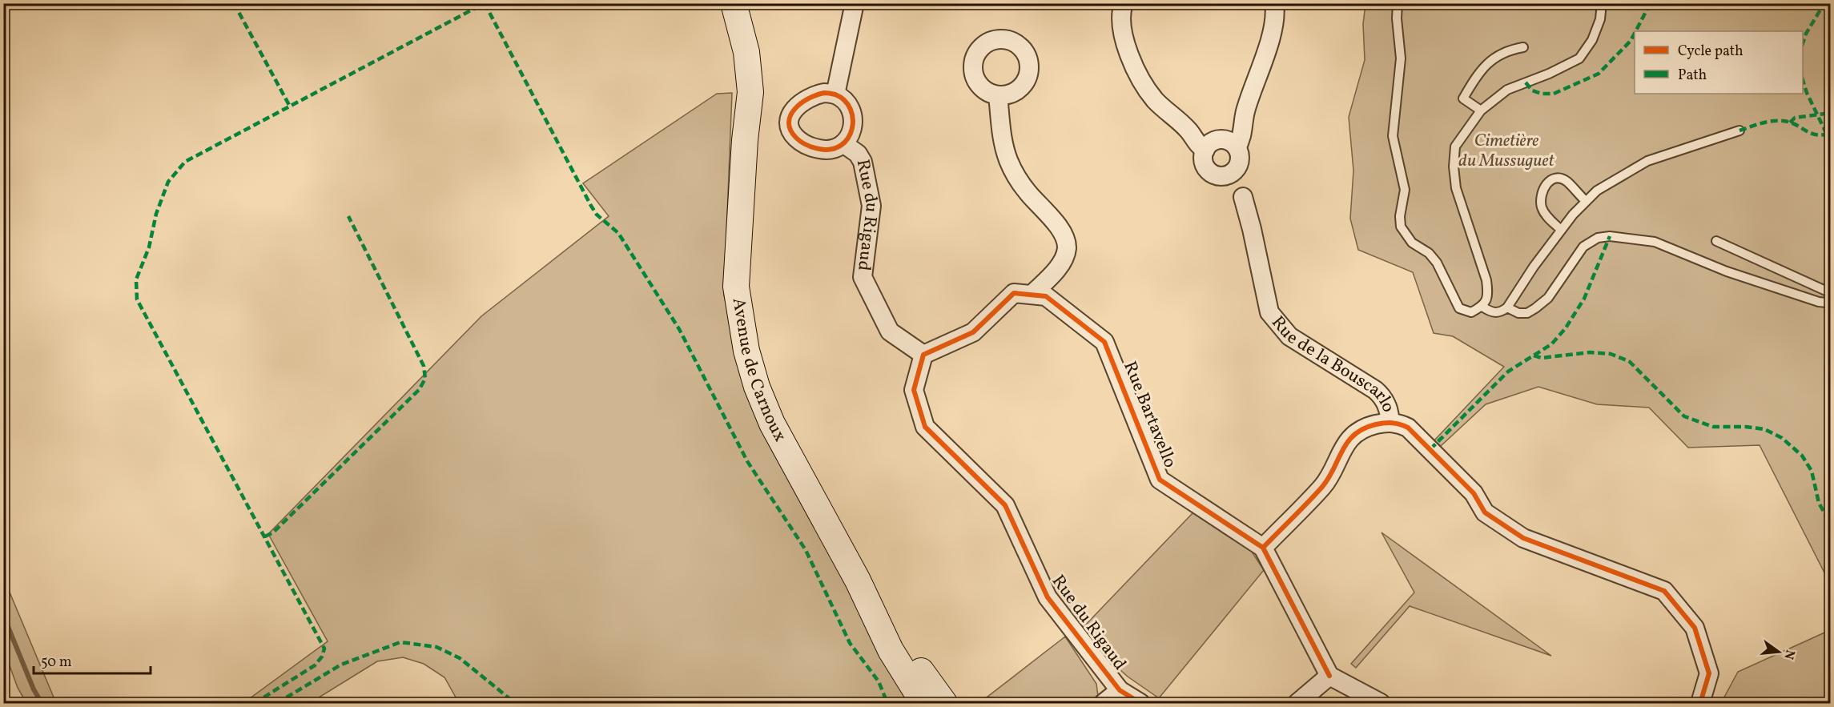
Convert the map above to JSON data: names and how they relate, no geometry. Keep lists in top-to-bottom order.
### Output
{
  "streets": {
    "main road": ["Avenue de Carnoux"],
    "street": ["Rue du Rigaud", "Rue de la Bouscarlo", "Rue Bartavello"]
  },
  "parks": ["Cimetière du Mussuguet"],
  "legend": ["Cycle path", "Path"],
  "scale_bar": "50 m",
  "north": "right"
}
